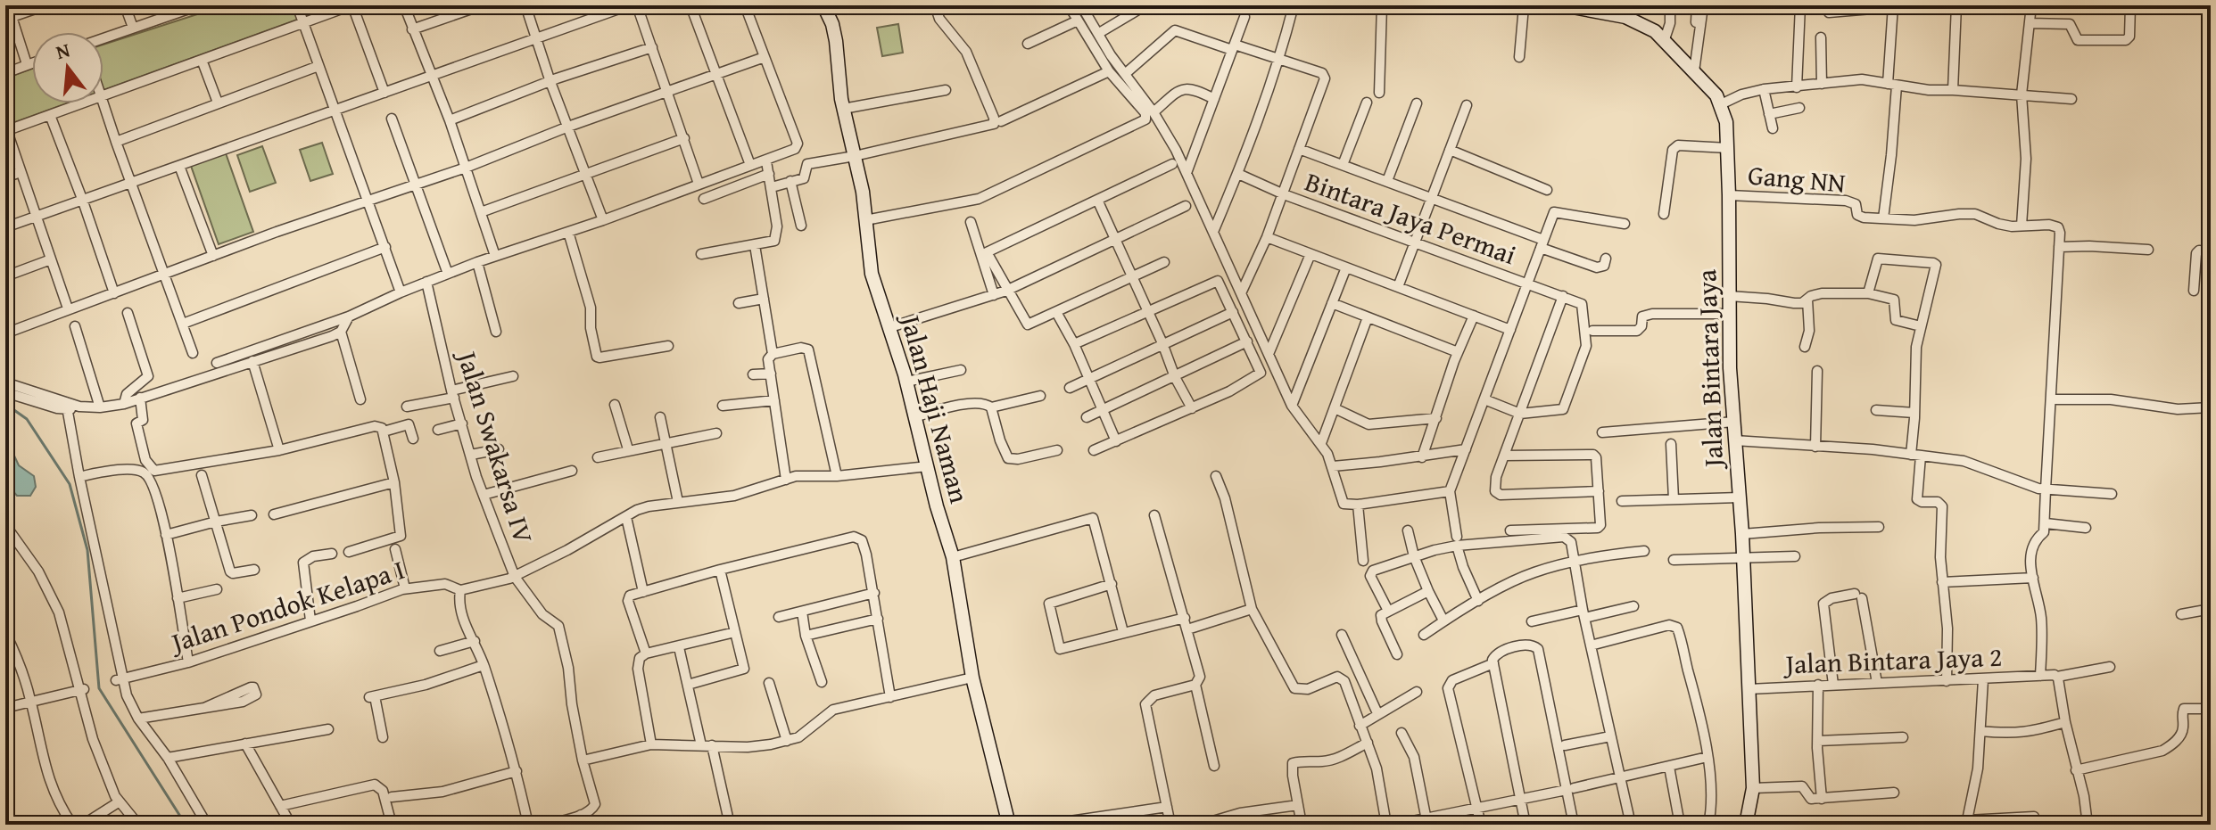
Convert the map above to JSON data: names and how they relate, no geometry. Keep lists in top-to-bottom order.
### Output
{
  "streets": {
    "street": [
      "Gang NN",
      "Bintara Jaya Permai",
      "Jalan Bintara Jaya",
      "Jalan Haji Naman",
      "Jalan Swakarsa IV",
      "Jalan Pondok Kelapa I",
      "Jalan Bintara Jaya 2"
    ]
  },
  "crossings": [
    ["Gang NN", "Jalan Bintara Jaya"],
    ["Jalan Bintara Jaya", "Jalan Bintara Jaya 2"],
    ["Jalan Haji Naman", "Jalan Swakarsa IV"],
    ["Jalan Swakarsa IV", "Jalan Pondok Kelapa I"]
  ],
  "north": "top"
}
